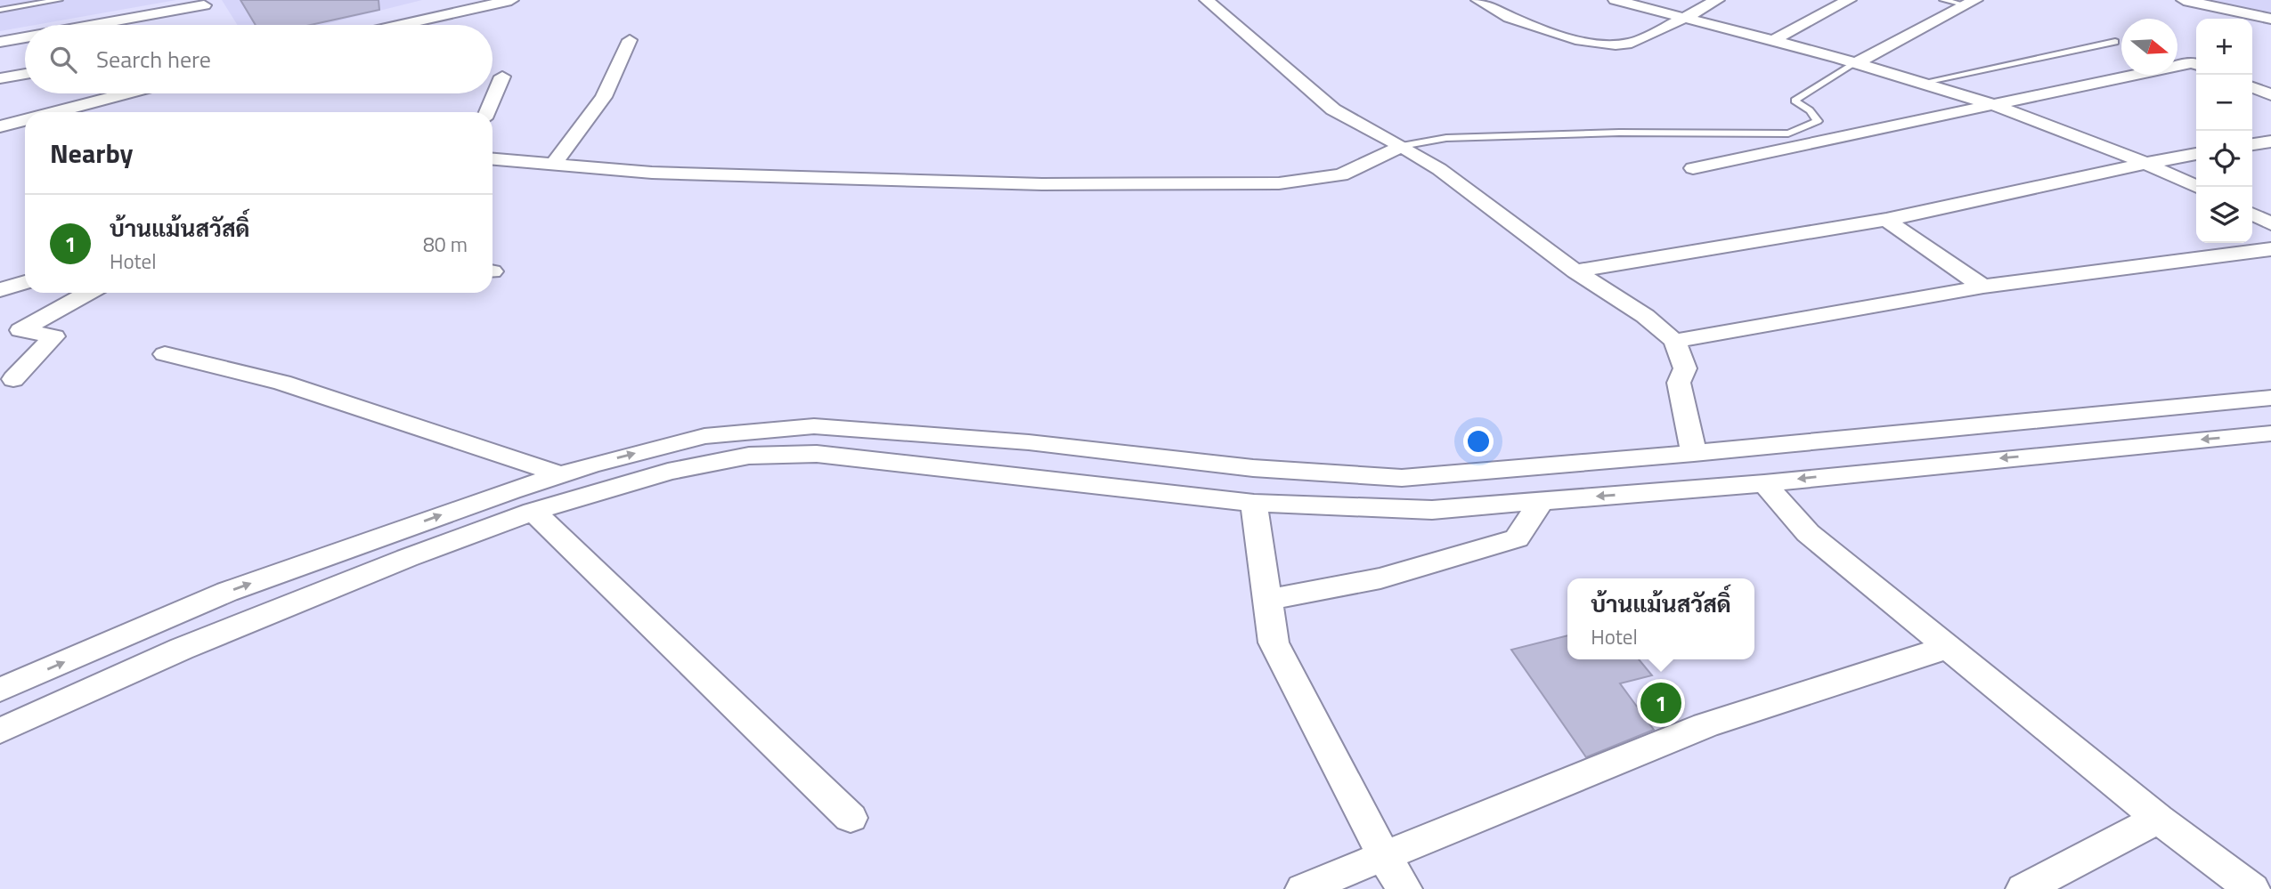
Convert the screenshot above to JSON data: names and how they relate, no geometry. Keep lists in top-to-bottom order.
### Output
{
  "north": "right",
  "page": {
    "map_buttons": ["+", "−"],
    "search": "Search here",
    "heading": "Nearby",
    "list": [
      {
        "mark": "1",
        "name": "บ้านแม้นสวัสดิ์",
        "note": "Hotel",
        "value": "80 m"
      }
    ],
    "popup": ["บ้านแม้นสวัสดิ์", "Hotel"],
    "pins": "1"
  }
}
